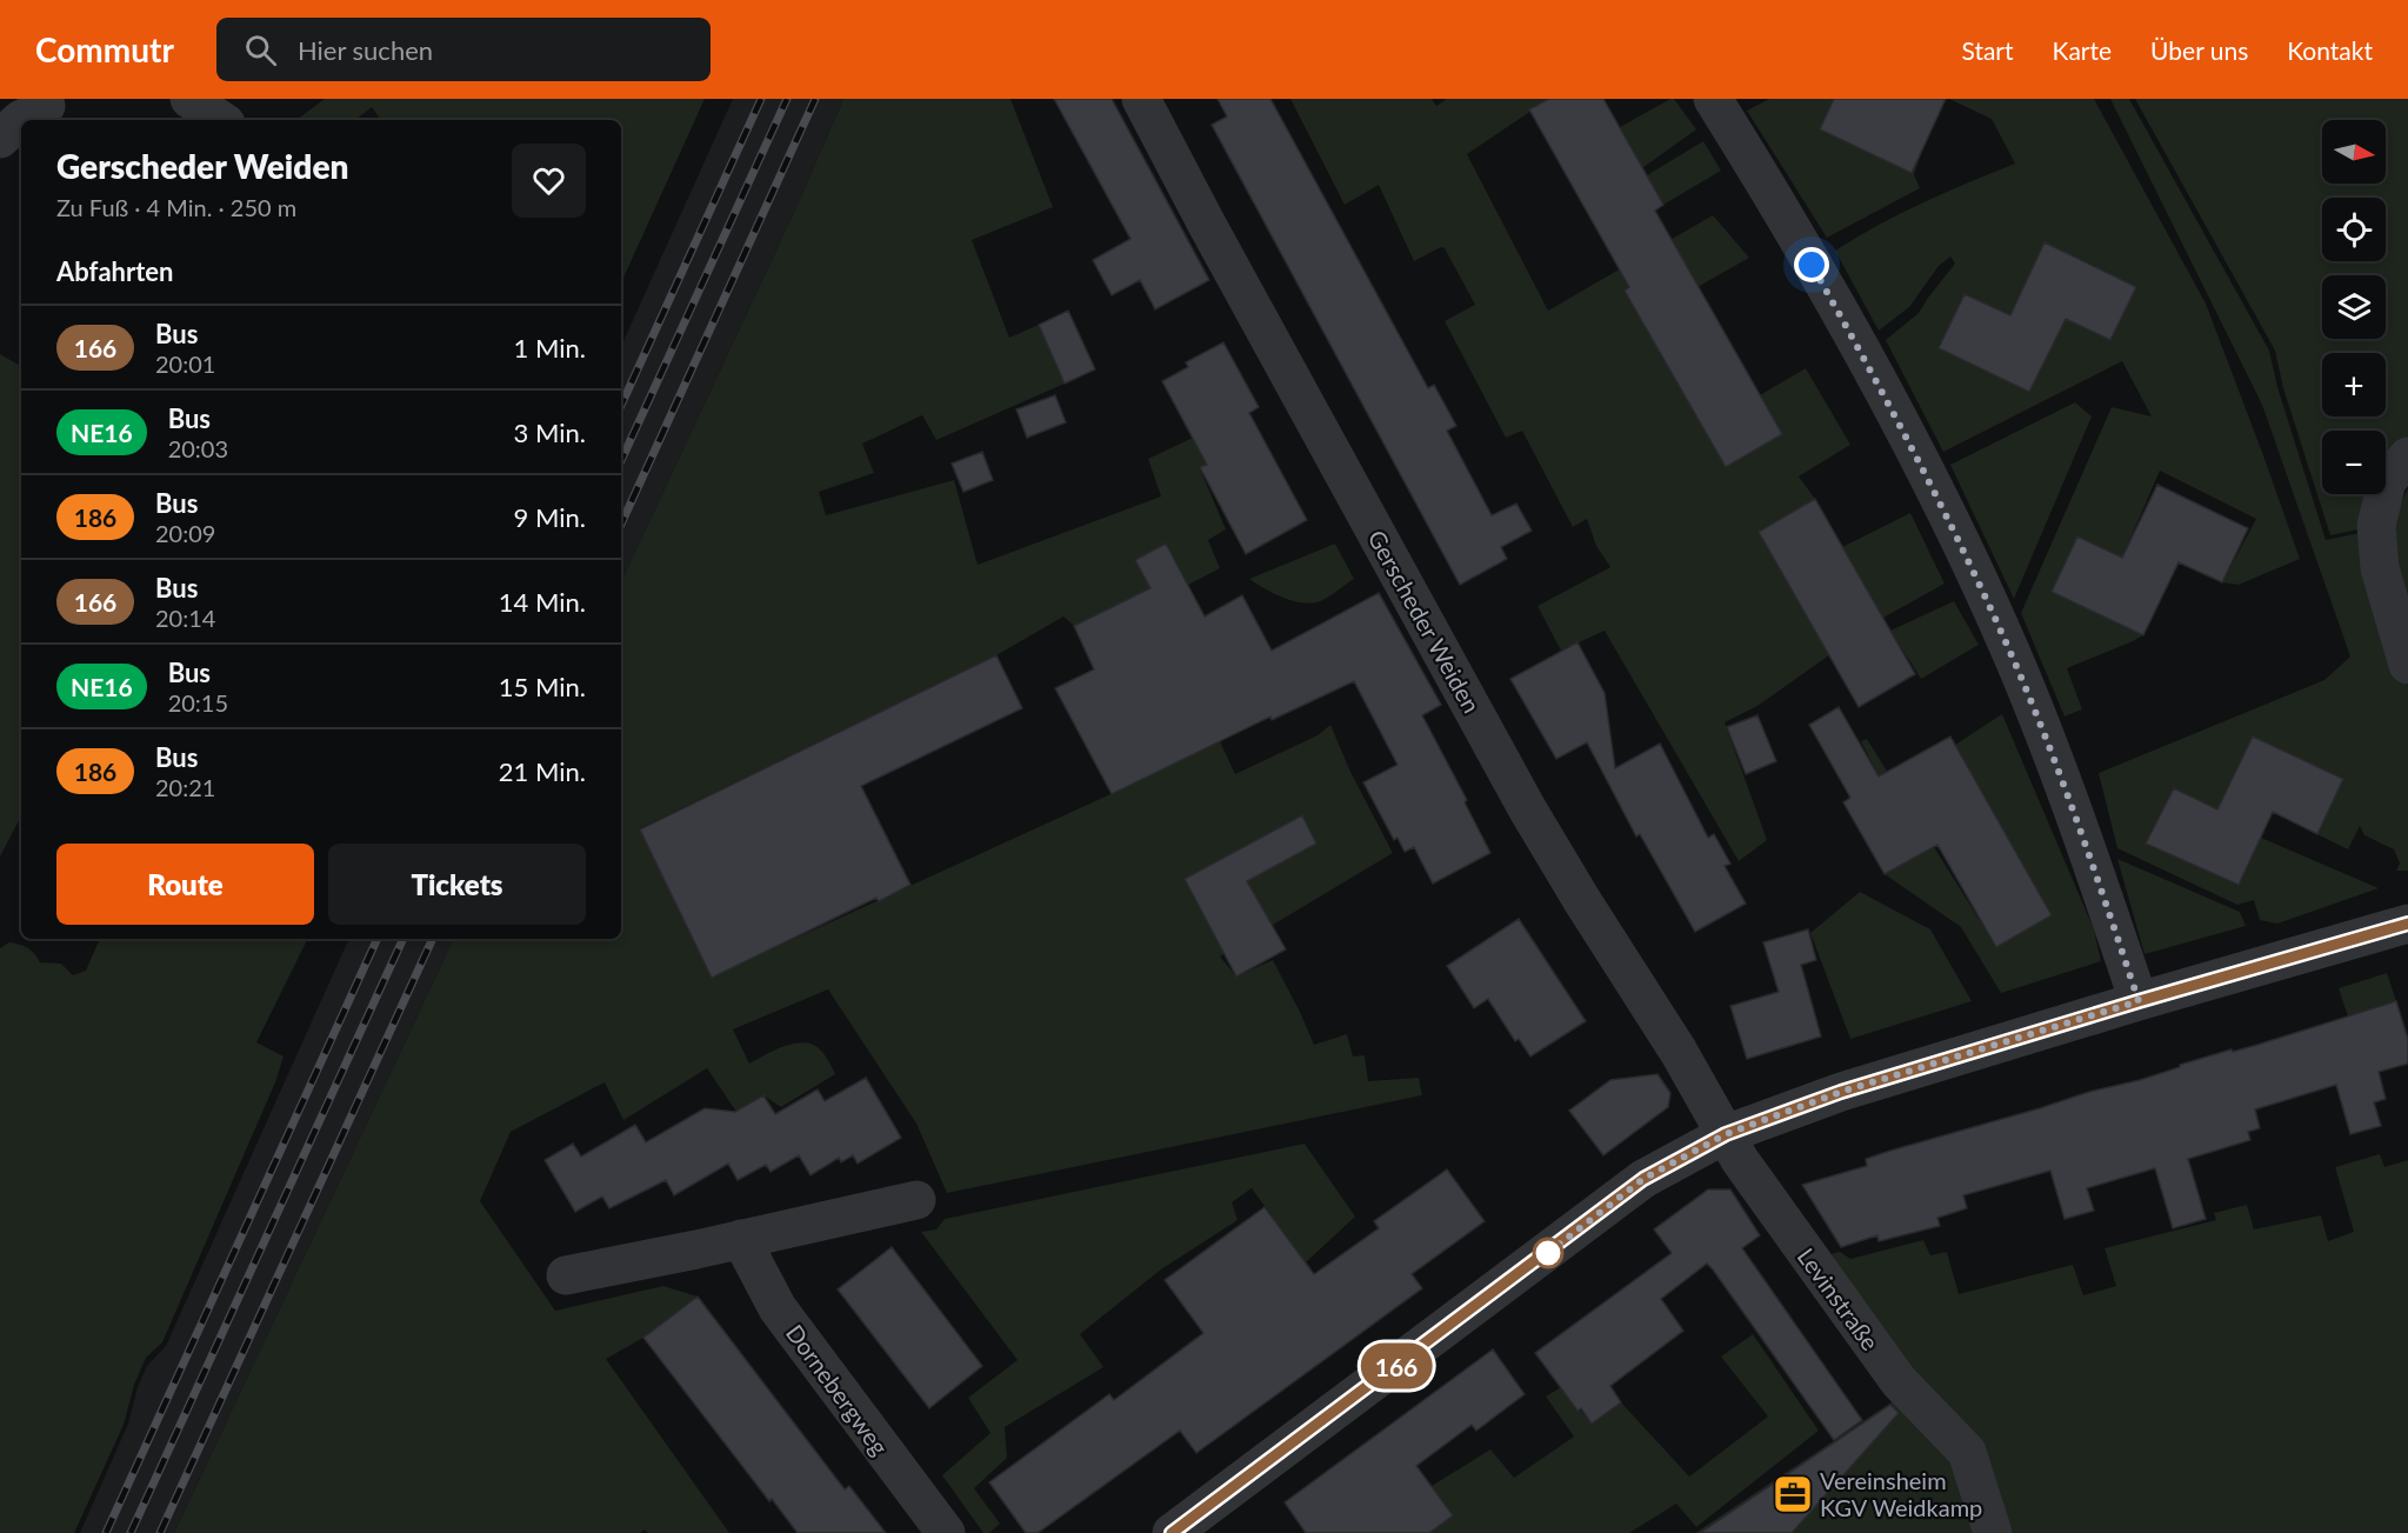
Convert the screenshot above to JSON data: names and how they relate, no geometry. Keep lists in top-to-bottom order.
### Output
{
  "streets": {
    "street": ["Gerscheder Weiden", "Levinstraße", "Dornebergweg"]
  },
  "crossings": [
    ["Gerscheder Weiden", "Levinstraße"]
  ],
  "places": {
    "office": ["Vereinsheim KGV Weidkamp"]
  },
  "lines": ["bus line 166"],
  "north": "right",
  "page": {
    "header": "Commutr",
    "search": "Hier suchen",
    "nav": [
      "Start",
      "Karte",
      "Über uns",
      "Kontakt"
    ],
    "on_map": "166",
    "map_buttons": ["+", "−"],
    "heading": [
      ["Gerscheder Weiden", "Zu Fuß · 4 Min. · 250 m"],
      "Abfahrten"
    ],
    "list": [
      {
        "mark": "166",
        "name": "Bus",
        "note": "20:01",
        "value": "1 Min."
      },
      {
        "mark": "NE16",
        "name": "Bus",
        "note": "20:03",
        "value": "3 Min."
      },
      {
        "mark": "186",
        "name": "Bus",
        "note": "20:09",
        "value": "9 Min."
      },
      {
        "mark": "166",
        "name": "Bus",
        "note": "20:14",
        "value": "14 Min."
      },
      {
        "mark": "NE16",
        "name": "Bus",
        "note": "20:15",
        "value": "15 Min."
      },
      {
        "mark": "186",
        "name": "Bus",
        "note": "20:21",
        "value": "21 Min."
      }
    ],
    "buttons": ["Route", "Tickets"]
  }
}
